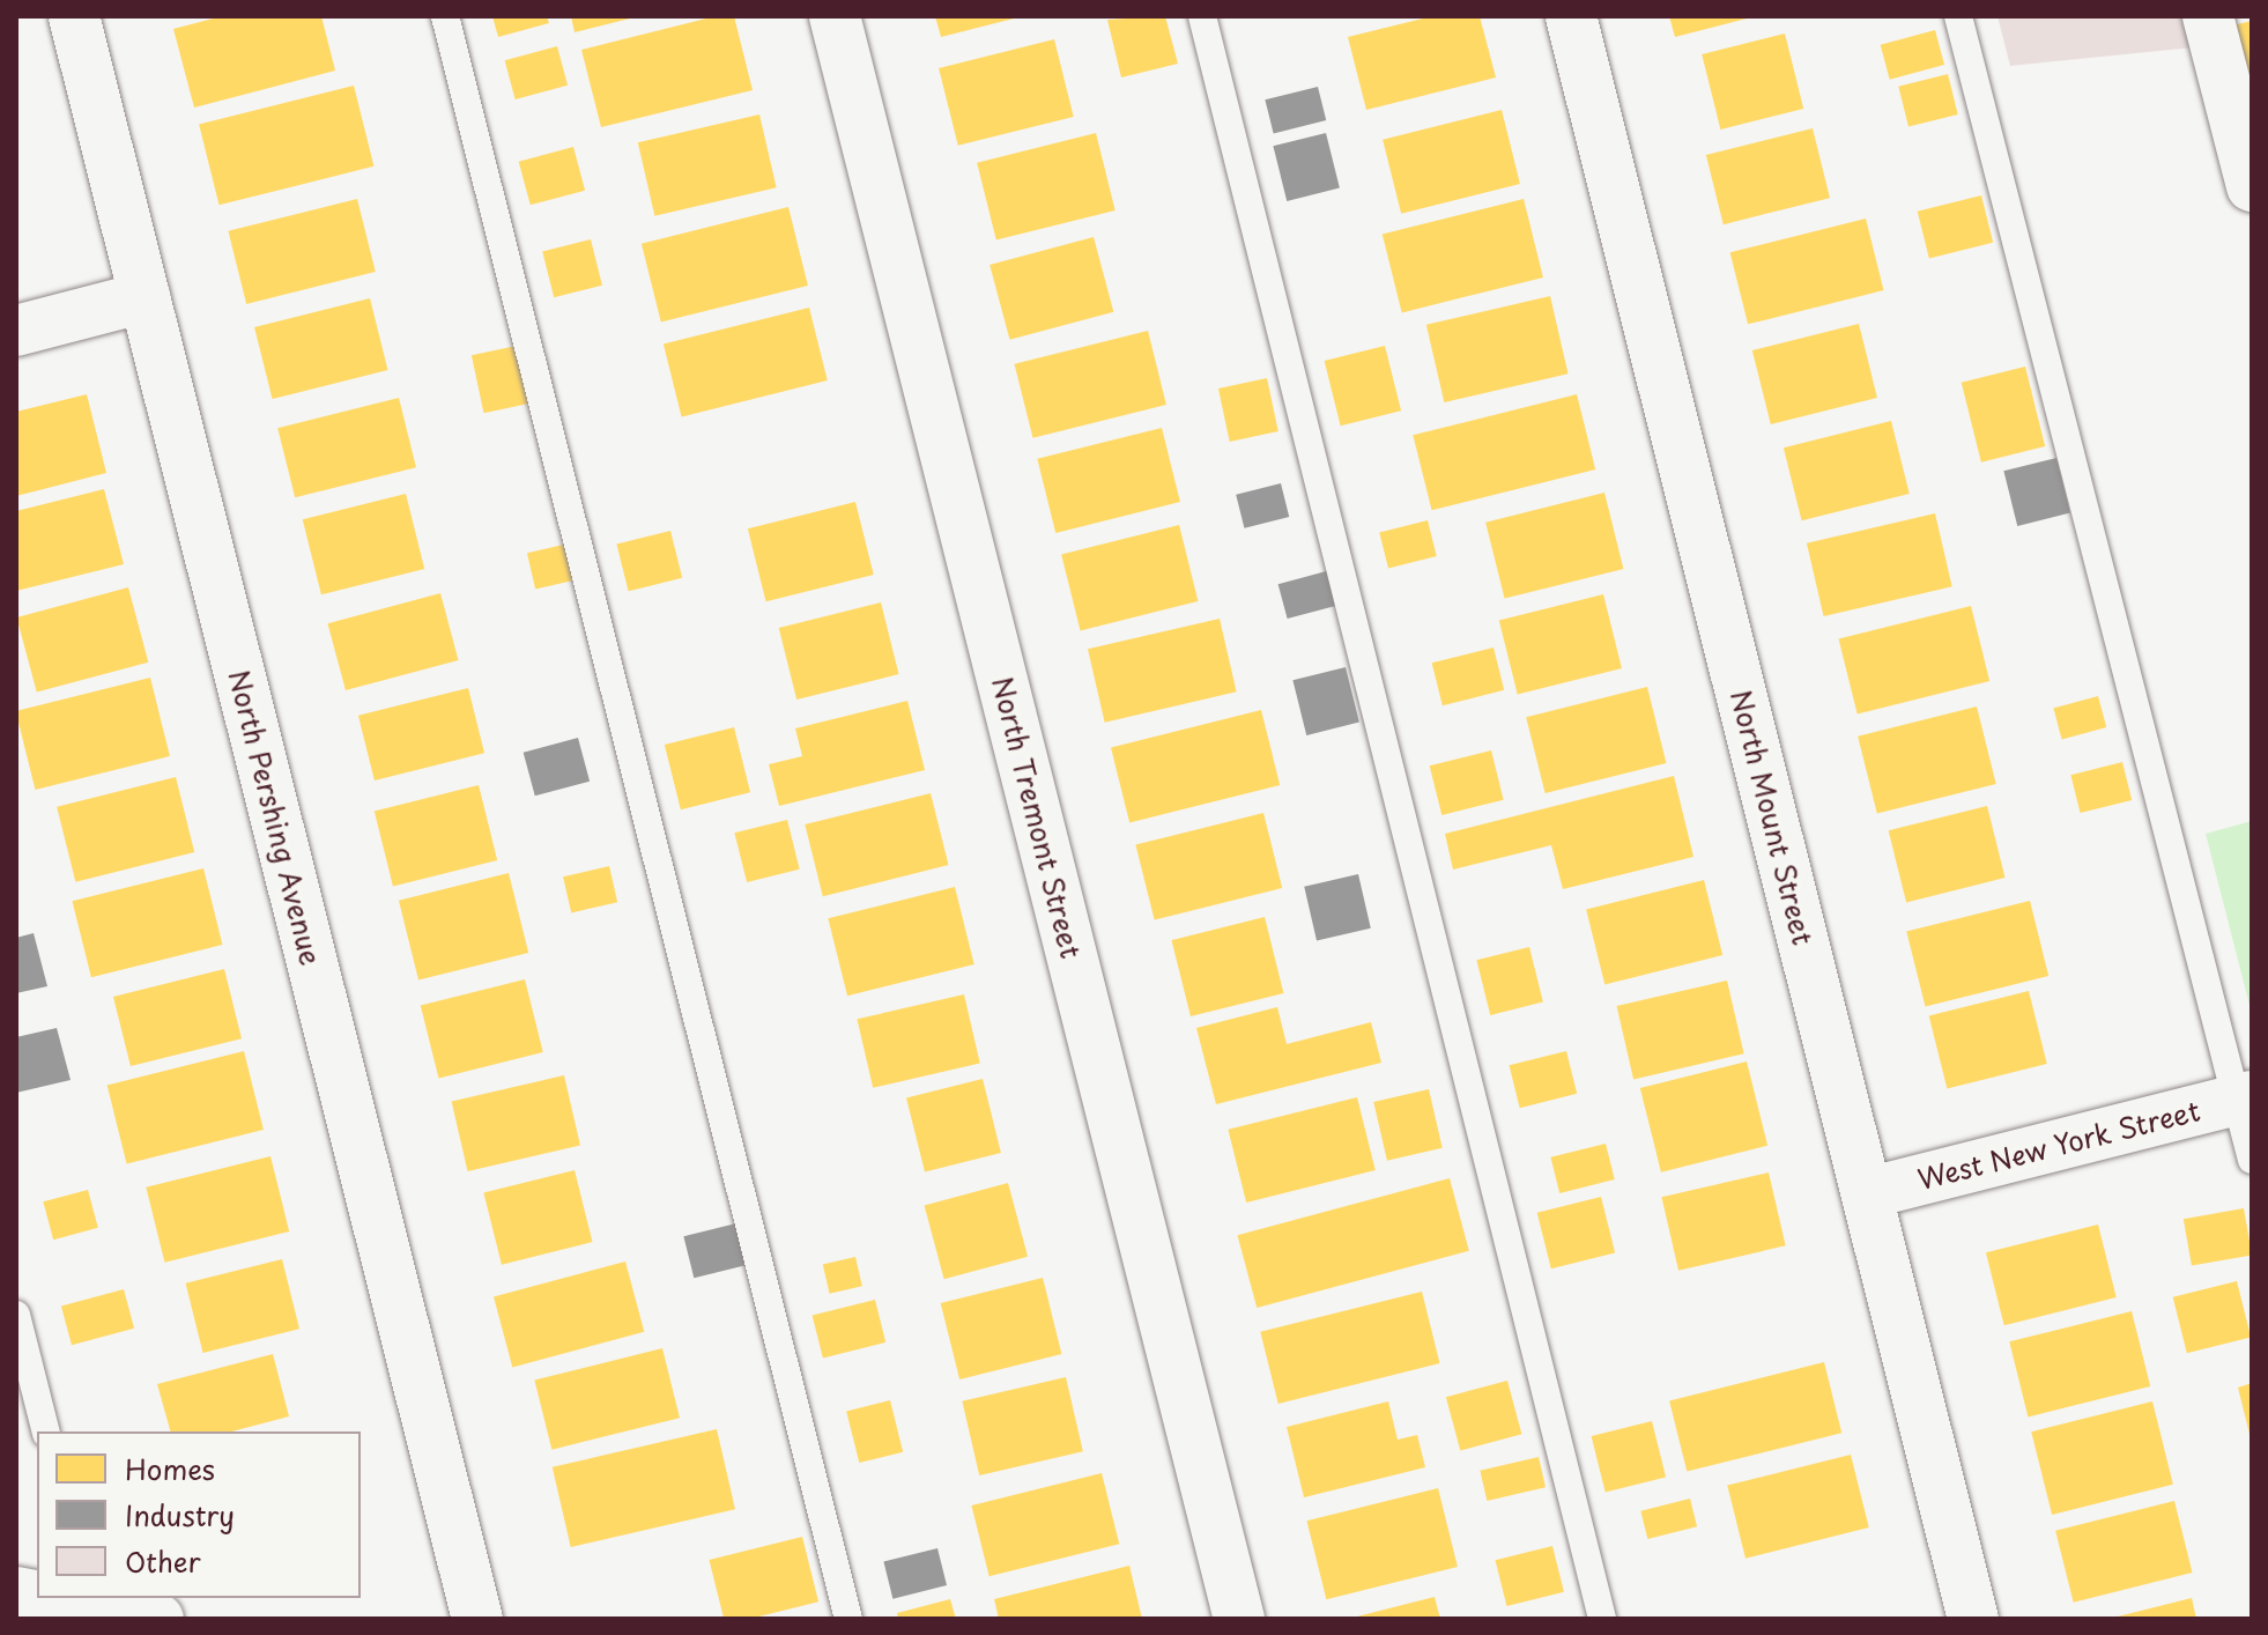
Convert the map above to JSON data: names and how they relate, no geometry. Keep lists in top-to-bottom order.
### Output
{
  "streets": {
    "street": [
      "North Pershing Avenue",
      "North Tremont Street",
      "North Mount Street",
      "West New York Street"
    ]
  },
  "crossings": [
    ["North Mount Street", "West New York Street"]
  ],
  "legend": ["Homes", "Industry", "Other"]
}
